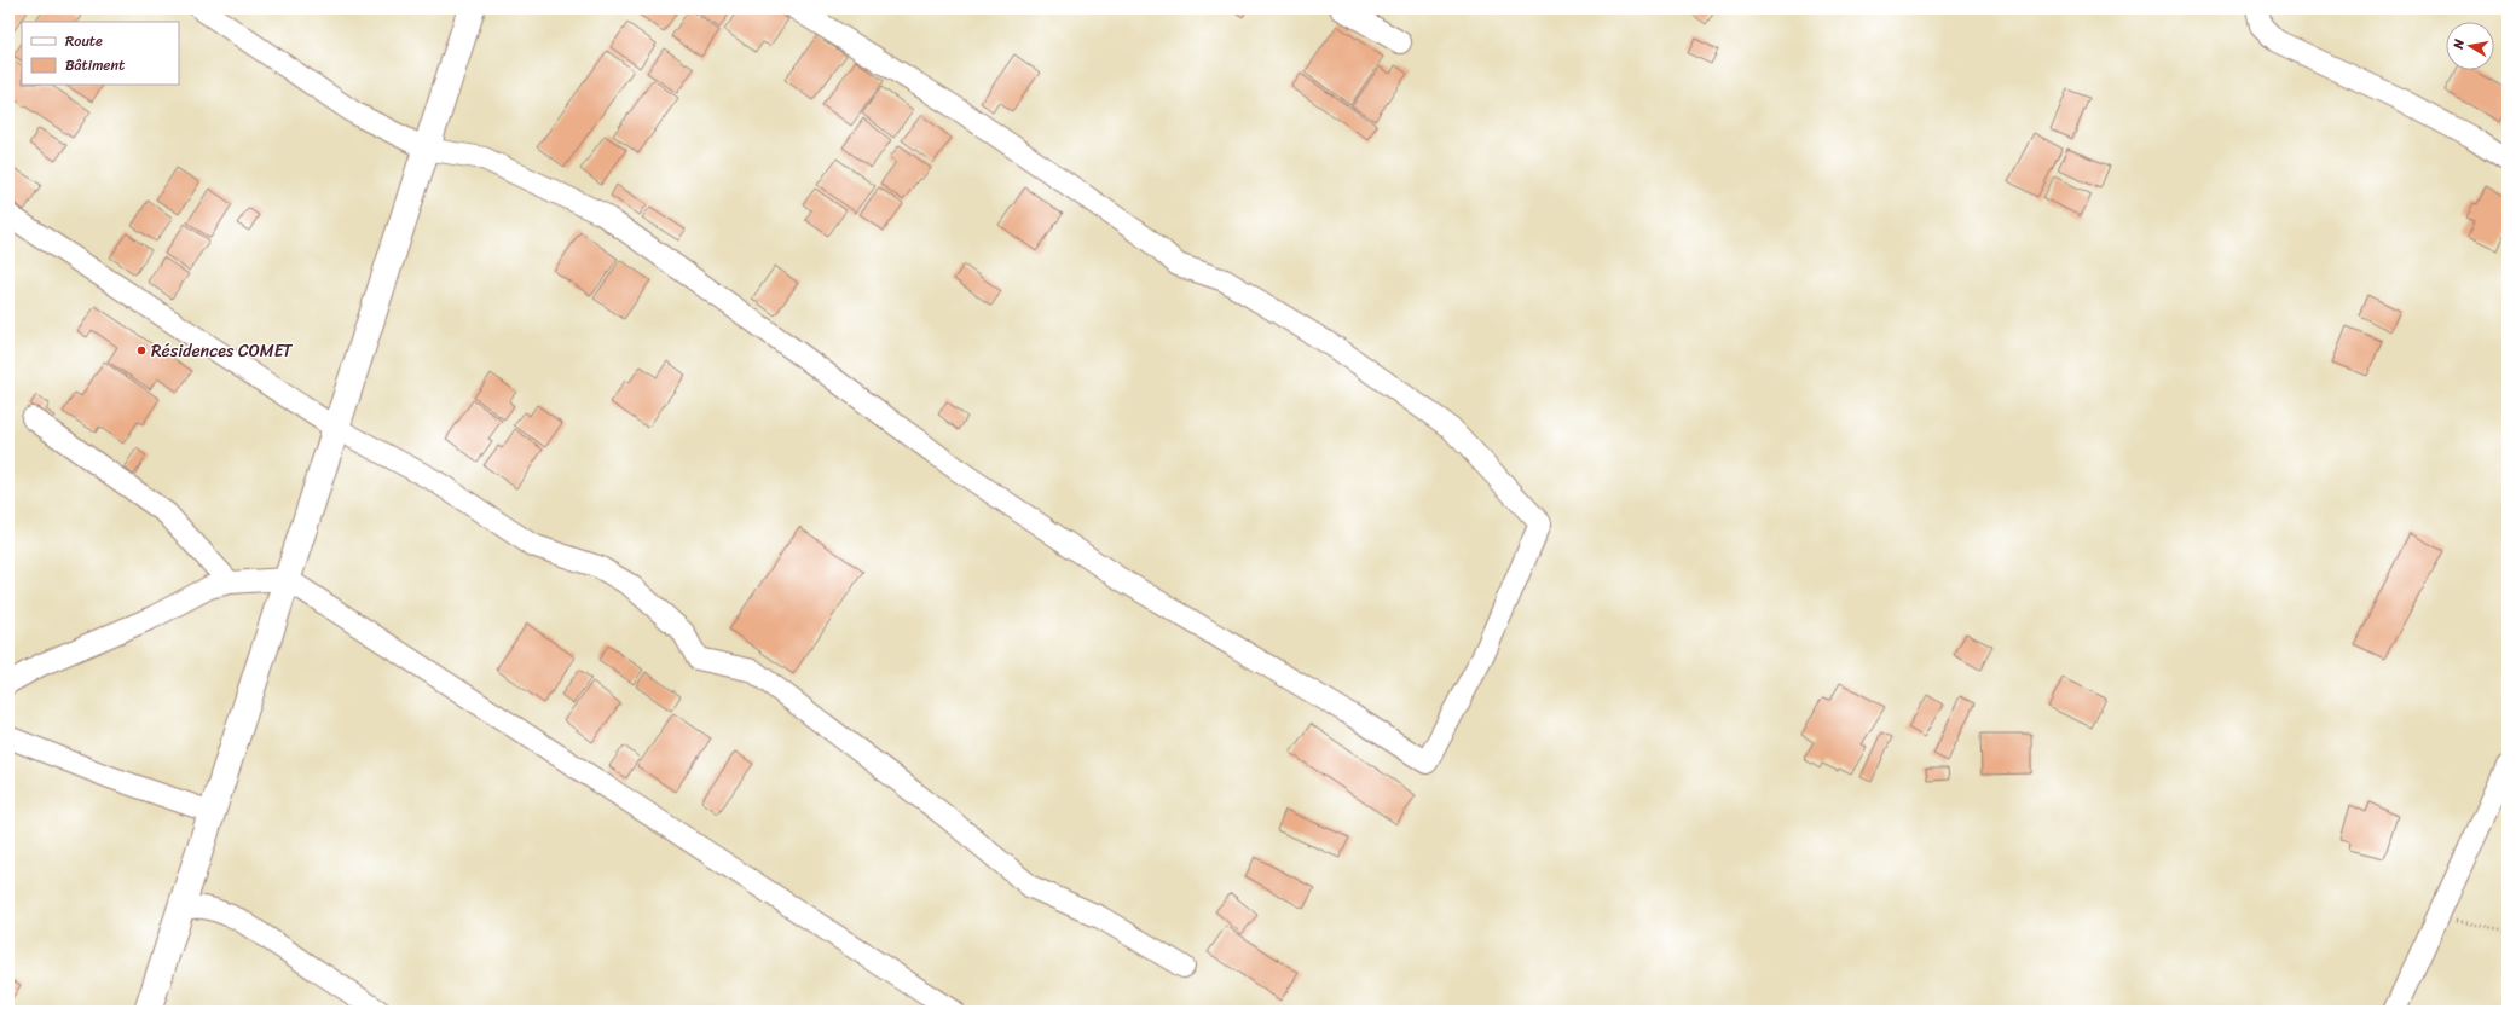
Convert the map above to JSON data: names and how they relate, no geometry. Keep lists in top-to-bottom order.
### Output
{
  "places": ["Résidences COMET"],
  "legend": ["Route", "Bâtiment"],
  "north": "left"
}
